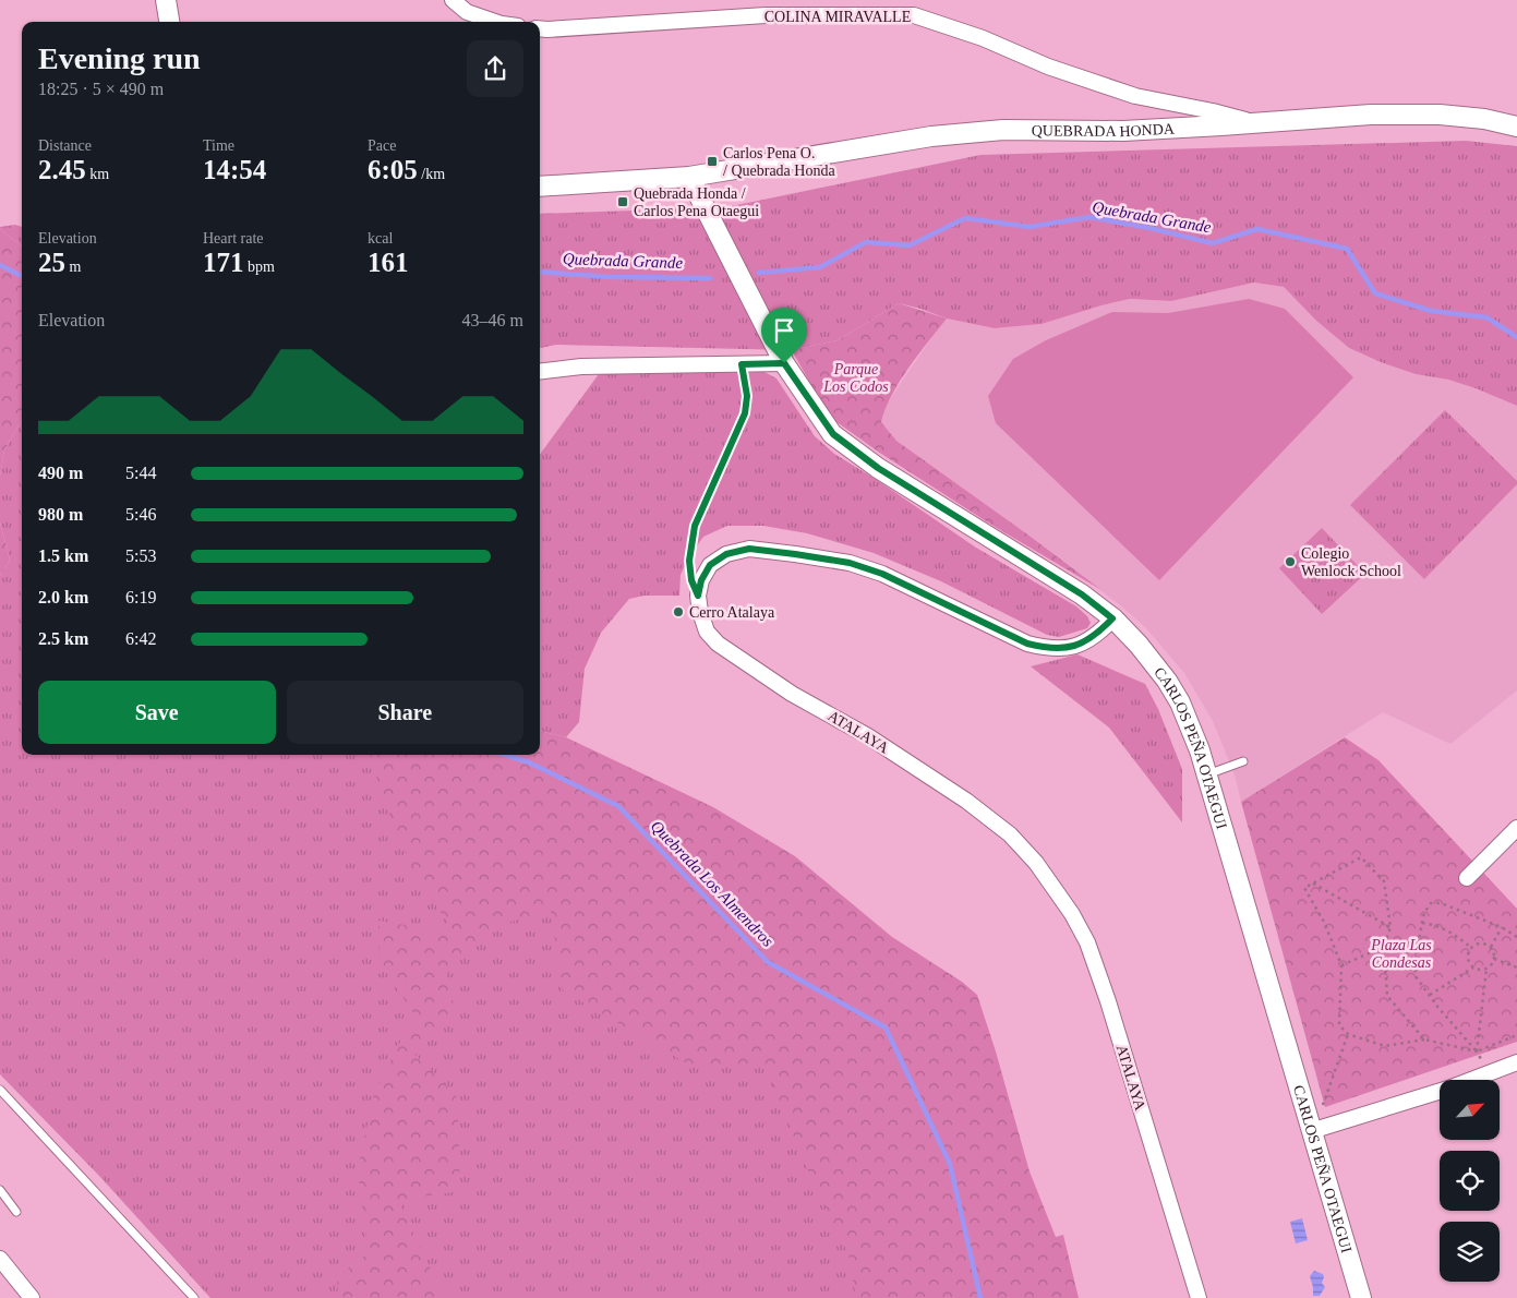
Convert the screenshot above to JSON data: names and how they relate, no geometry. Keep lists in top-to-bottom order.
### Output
{
  "streets": {
    "street": [
      "COLINA MIRAVALLE",
      "QUEBRADA HONDA",
      "ATALAYA",
      "CARLOS PEÑA OTAEGUI"
    ]
  },
  "crossings": [
    ["COLINA MIRAVALLE", "QUEBRADA HONDA"],
    ["QUEBRADA HONDA", "CARLOS PEÑA OTAEGUI"],
    ["ATALAYA", "CARLOS PEÑA OTAEGUI"]
  ],
  "water": ["Quebrada Grande", "Quebrada Los Almendros"],
  "parks": ["Parque Los Codos", "Plaza Las Condesas"],
  "places": {
    "transit": ["Carlos Pena O. / Quebrada Honda", "Quebrada Honda / Carlos Pena Otaegui"],
    "other": ["Colegio Wenlock School", "Cerro Atalaya"]
  },
  "north": "top right",
  "page": {
    "heading": ["Evening run", "18:25 · 5 × 490 m"],
    "stats": [
      ["Distance", "2.45 km"],
      ["Time", "14:54"],
      ["Pace", "6:05 /km"],
      ["Elevation", "25 m"],
      ["Heart rate", "171 bpm"],
      ["kcal", "161"]
    ],
    "chart": ["Elevation", "43–46 m"],
    "list": [
      {
        "name": "490 m",
        "note": "5:44"
      },
      {
        "name": "980 m",
        "note": "5:46"
      },
      {
        "name": "1.5 km",
        "note": "5:53"
      },
      {
        "name": "2.0 km",
        "note": "6:19"
      },
      {
        "name": "2.5 km",
        "note": "6:42"
      }
    ],
    "buttons": ["Save", "Share"]
  }
}
